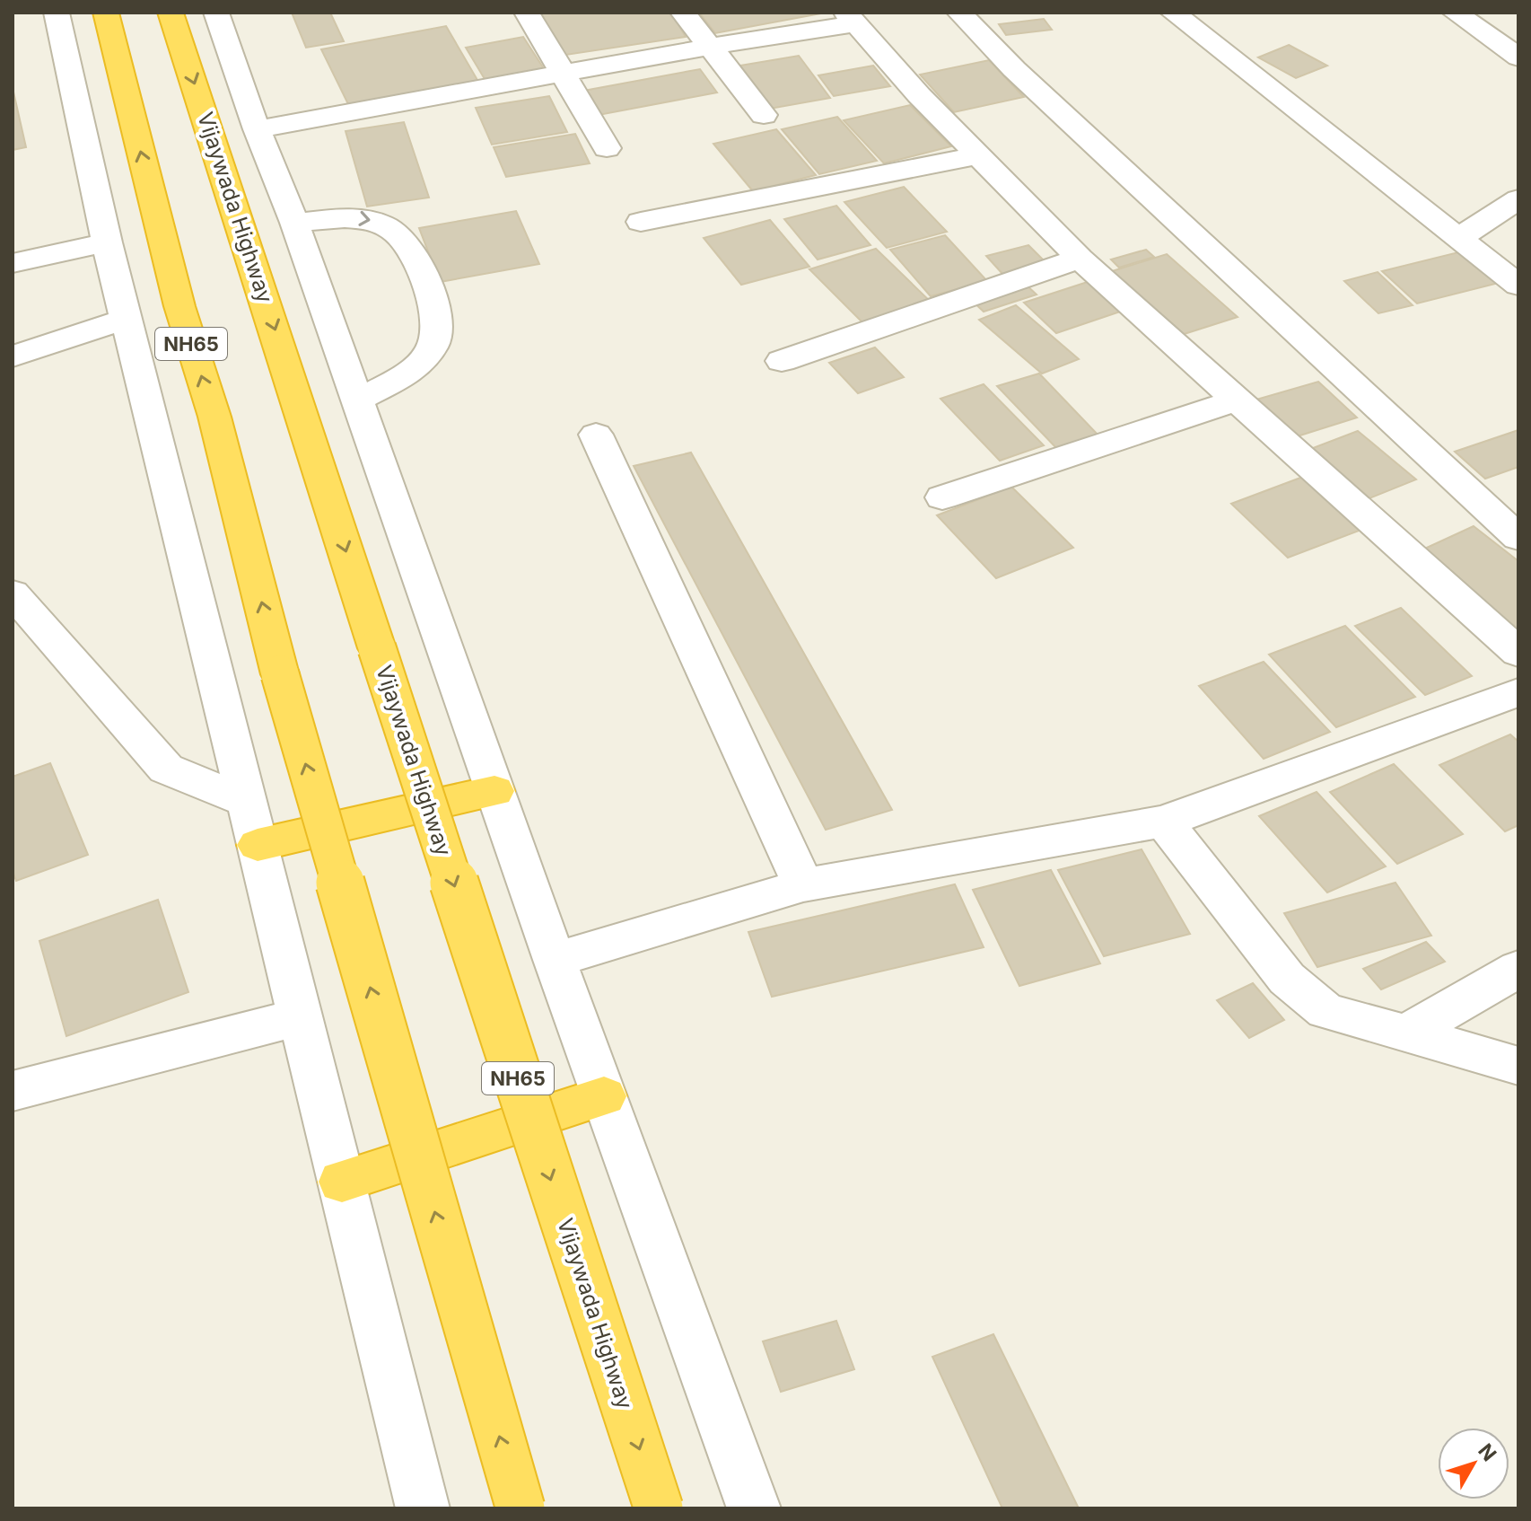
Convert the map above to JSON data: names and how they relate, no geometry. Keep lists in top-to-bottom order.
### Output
{
  "streets": {
    "highway": ["Vijaywada Highway", "NH65"]
  },
  "north": "top right"
}
